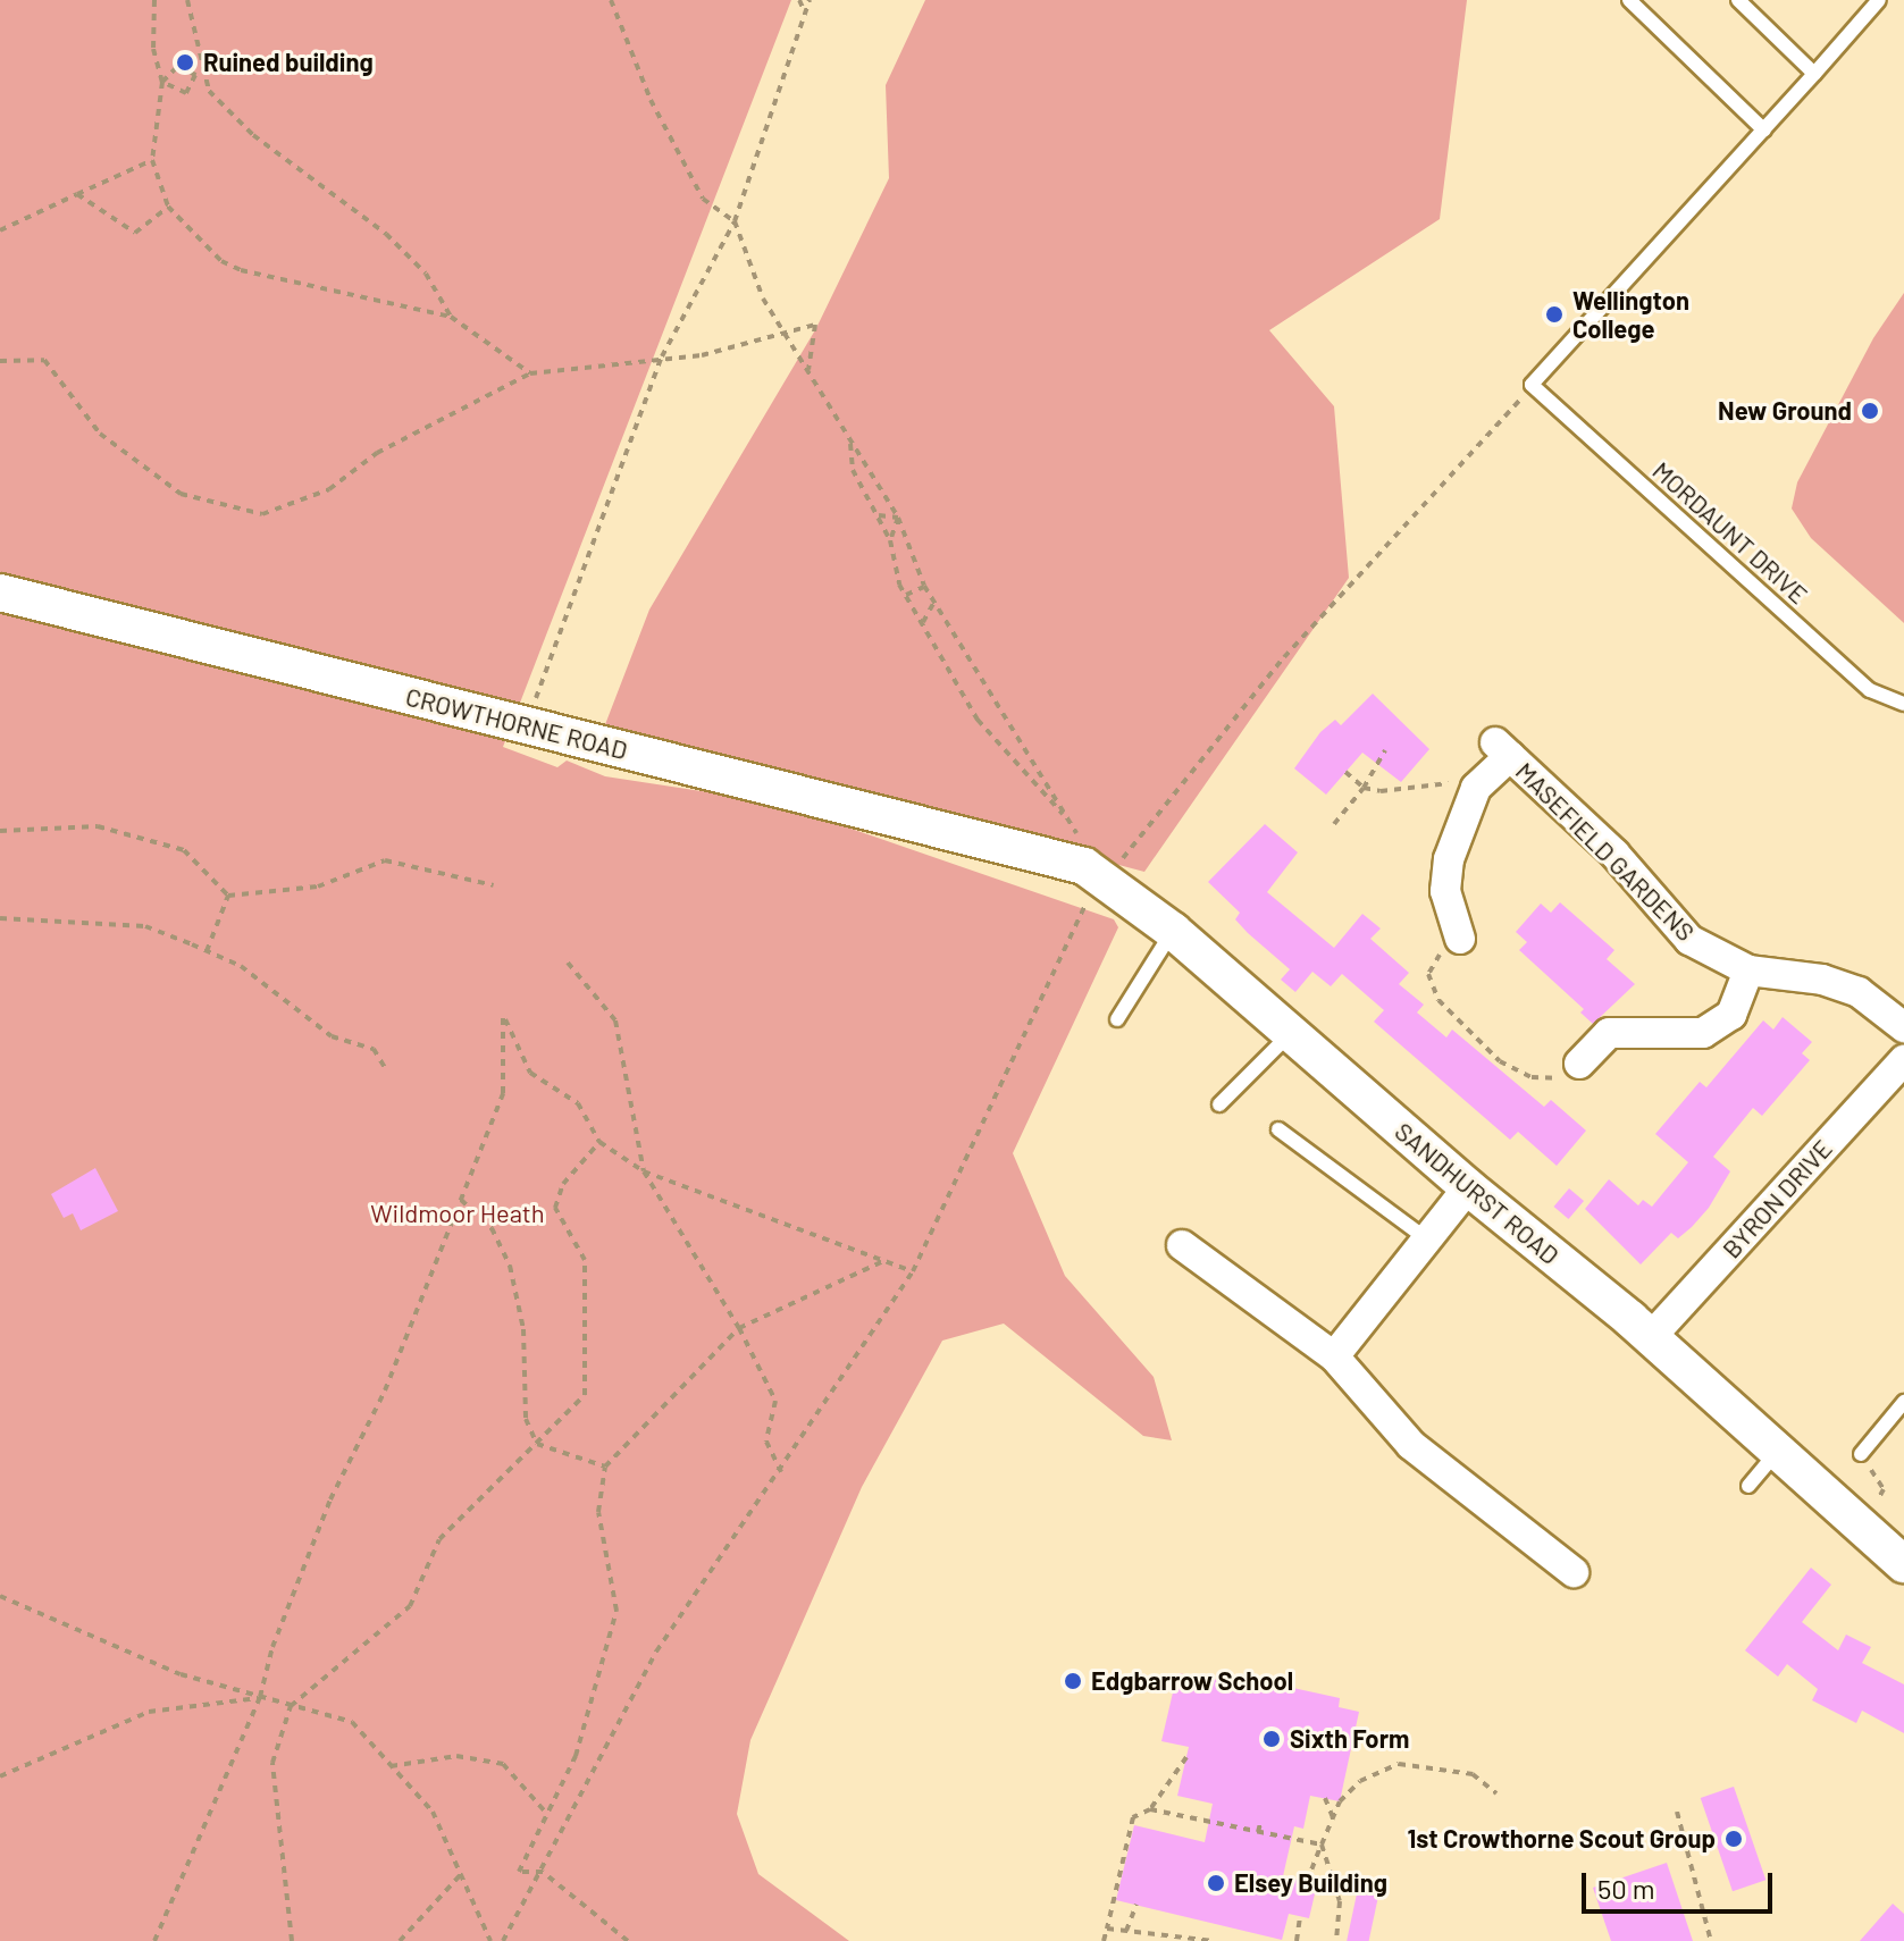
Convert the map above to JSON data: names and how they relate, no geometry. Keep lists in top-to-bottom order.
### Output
{
  "streets": {
    "street": [
      "CROWTHORNE ROAD",
      "MASEFIELD GARDENS",
      "SANDHURST ROAD",
      "BYRON DRIVE"
    ],
    "lane": ["MORDAUNT DRIVE"]
  },
  "crossings": [
    ["CROWTHORNE ROAD", "SANDHURST ROAD"],
    ["SANDHURST ROAD", "BYRON DRIVE"]
  ],
  "parks": ["Wildmoor Heath"],
  "places": [
    "Ruined building",
    "Wellington College",
    "New Ground",
    "Edgbarrow School",
    "Sixth Form",
    "1st Crowthorne Scout Group",
    "Elsey Building"
  ],
  "scale_bar": "50 m"
}
